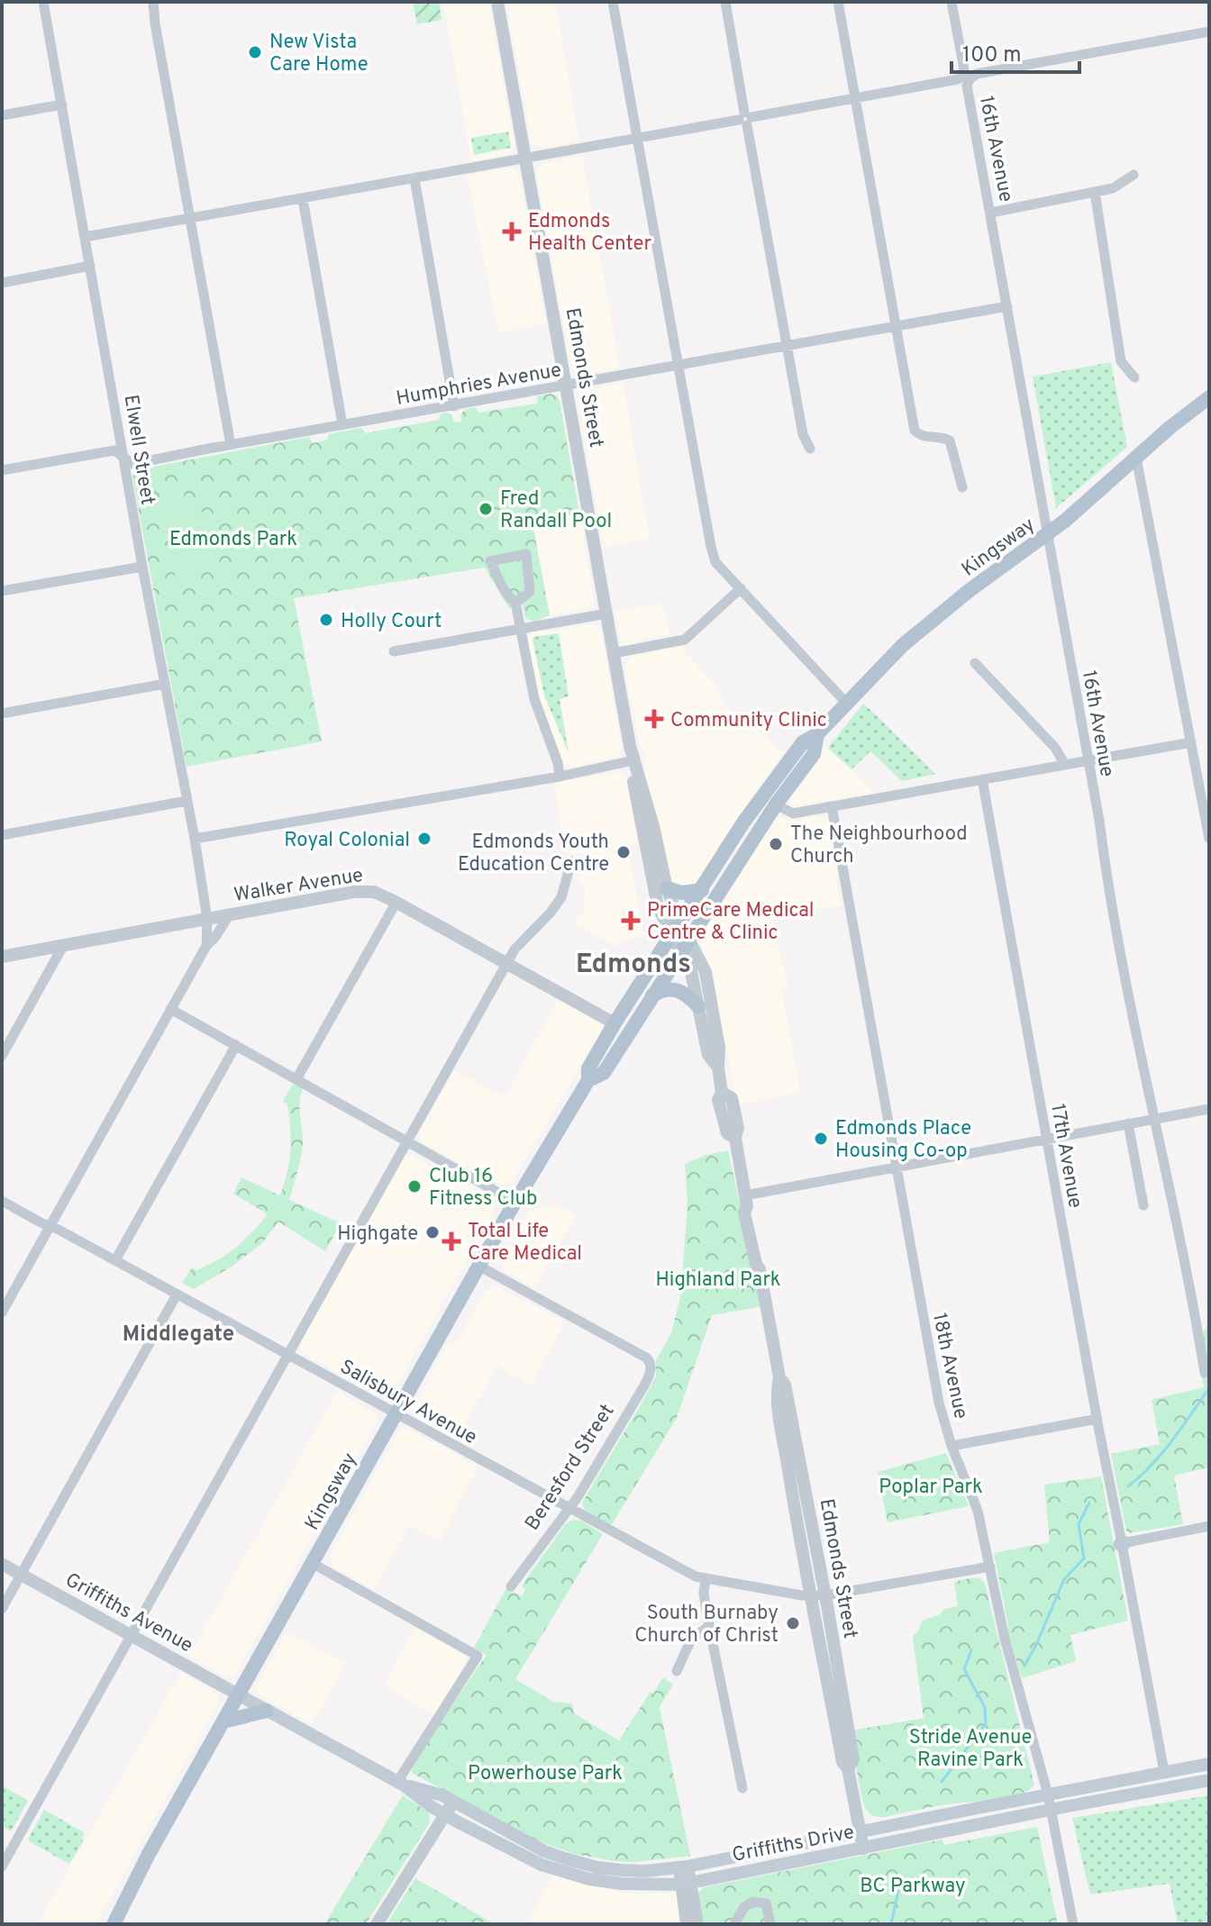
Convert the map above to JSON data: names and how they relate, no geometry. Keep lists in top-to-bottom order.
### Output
{
  "streets": {
    "main road": ["Kingsway", "Griffiths Drive"],
    "street": [
      "16th Avenue",
      "Edmonds Street",
      "Humphries Avenue",
      "Elwell Street",
      "Walker Avenue",
      "17th Avenue",
      "18th Avenue",
      "Salisbury Avenue",
      "Beresford Street",
      "Griffiths Avenue"
    ]
  },
  "crossings": [
    ["16th Avenue", "Humphries Avenue"],
    ["16th Avenue", "Kingsway"],
    ["Edmonds Street", "Humphries Avenue"],
    ["Edmonds Street", "Kingsway"],
    ["Edmonds Street", "Salisbury Avenue"],
    ["Edmonds Street", "Griffiths Drive"],
    ["Humphries Avenue", "Elwell Street"],
    ["Elwell Street", "Walker Avenue"],
    ["Elwell Street", "Salisbury Avenue"],
    ["Kingsway", "Walker Avenue"],
    ["Kingsway", "Salisbury Avenue"],
    ["Kingsway", "Beresford Street"],
    ["Kingsway", "Griffiths Avenue"],
    ["Kingsway", "Griffiths Drive"],
    ["17th Avenue", "Griffiths Drive"],
    ["18th Avenue", "Salisbury Avenue"],
    ["18th Avenue", "Griffiths Drive"],
    ["Salisbury Avenue", "Beresford Street"],
    ["Griffiths Avenue", "Griffiths Drive"]
  ],
  "districts": ["Edmonds", "Middlegate"],
  "parks": [
    "Edmonds Park",
    "Highland Park",
    "Poplar Park",
    "Stride Avenue Ravine Park",
    "Powerhouse Park",
    "BC Parkway"
  ],
  "places": {
    "other": [
      "New Vista Care Home",
      "Fred Randall Pool",
      "Holly Court",
      "Royal Colonial",
      "The Neighbourhood Church",
      "Edmonds Youth Education Centre",
      "Edmonds Place Housing Co-op",
      "Club 16 Fitness Club",
      "Highgate",
      "South Burnaby Church of Christ"
    ],
    "health": [
      "Edmonds Health Center",
      "Community Clinic",
      "PrimeCare Medical Centre & Clinic",
      "Total Life Care Medical"
    ]
  },
  "scale_bar": "100 m"
}
